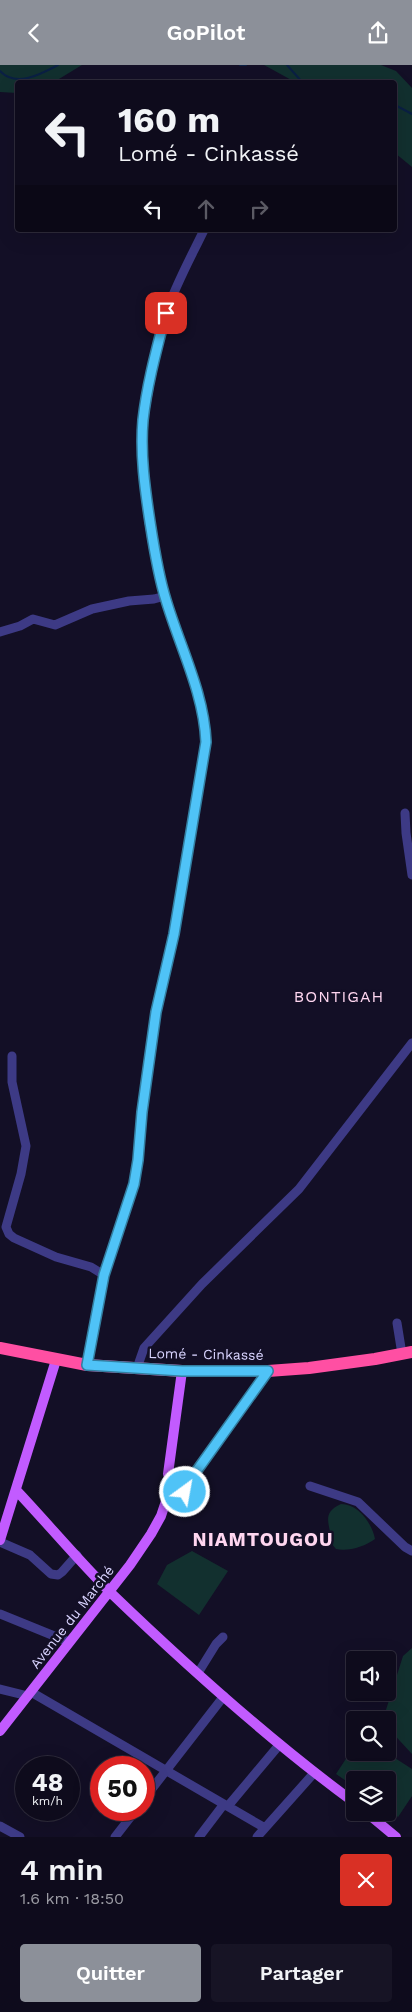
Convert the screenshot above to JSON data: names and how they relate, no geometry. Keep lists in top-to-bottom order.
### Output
{
  "streets": {
    "highway": ["Lomé - Cinkassé"],
    "main road": ["Avenue du Marché"]
  },
  "districts": ["BONTIGAH", "NIAMTOUGOU"],
  "page": {
    "header": "GoPilot",
    "turn": ["160 m", "Lomé - Cinkassé"],
    "speed": "48 km/h",
    "limit": "50",
    "heading": ["4 min", "1.6 km · 18:50"],
    "buttons": ["Quitter", "Partager"]
  }
}
